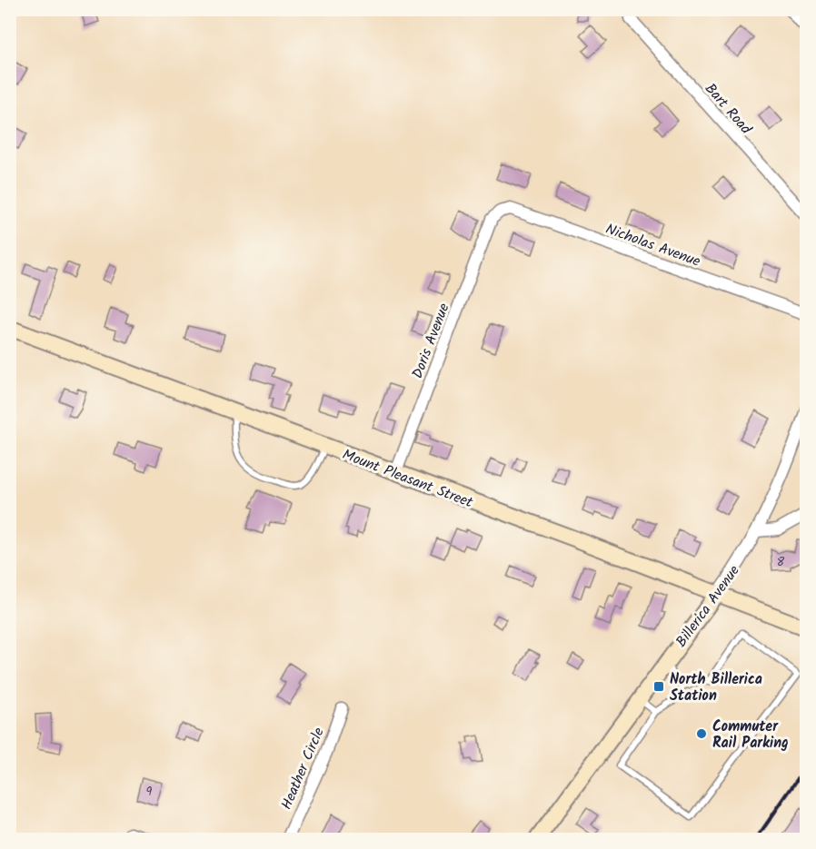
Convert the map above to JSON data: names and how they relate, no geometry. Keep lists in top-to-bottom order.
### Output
{
  "streets": {
    "main road": ["Mount Pleasant Street", "Billerica Avenue"],
    "street": [
      "Bart Road",
      "Nicholas Avenue",
      "Doris Avenue",
      "Heather Circle"
    ]
  },
  "crossings": [
    ["Nicholas Avenue", "Doris Avenue"],
    ["Doris Avenue", "Mount Pleasant Street"],
    ["Mount Pleasant Street", "Billerica Avenue"]
  ],
  "places": {
    "transit": ["North Billerica Station"],
    "other": ["Commuter Rail Parking"]
  },
  "house_numbers": ["8", "9"]
}
